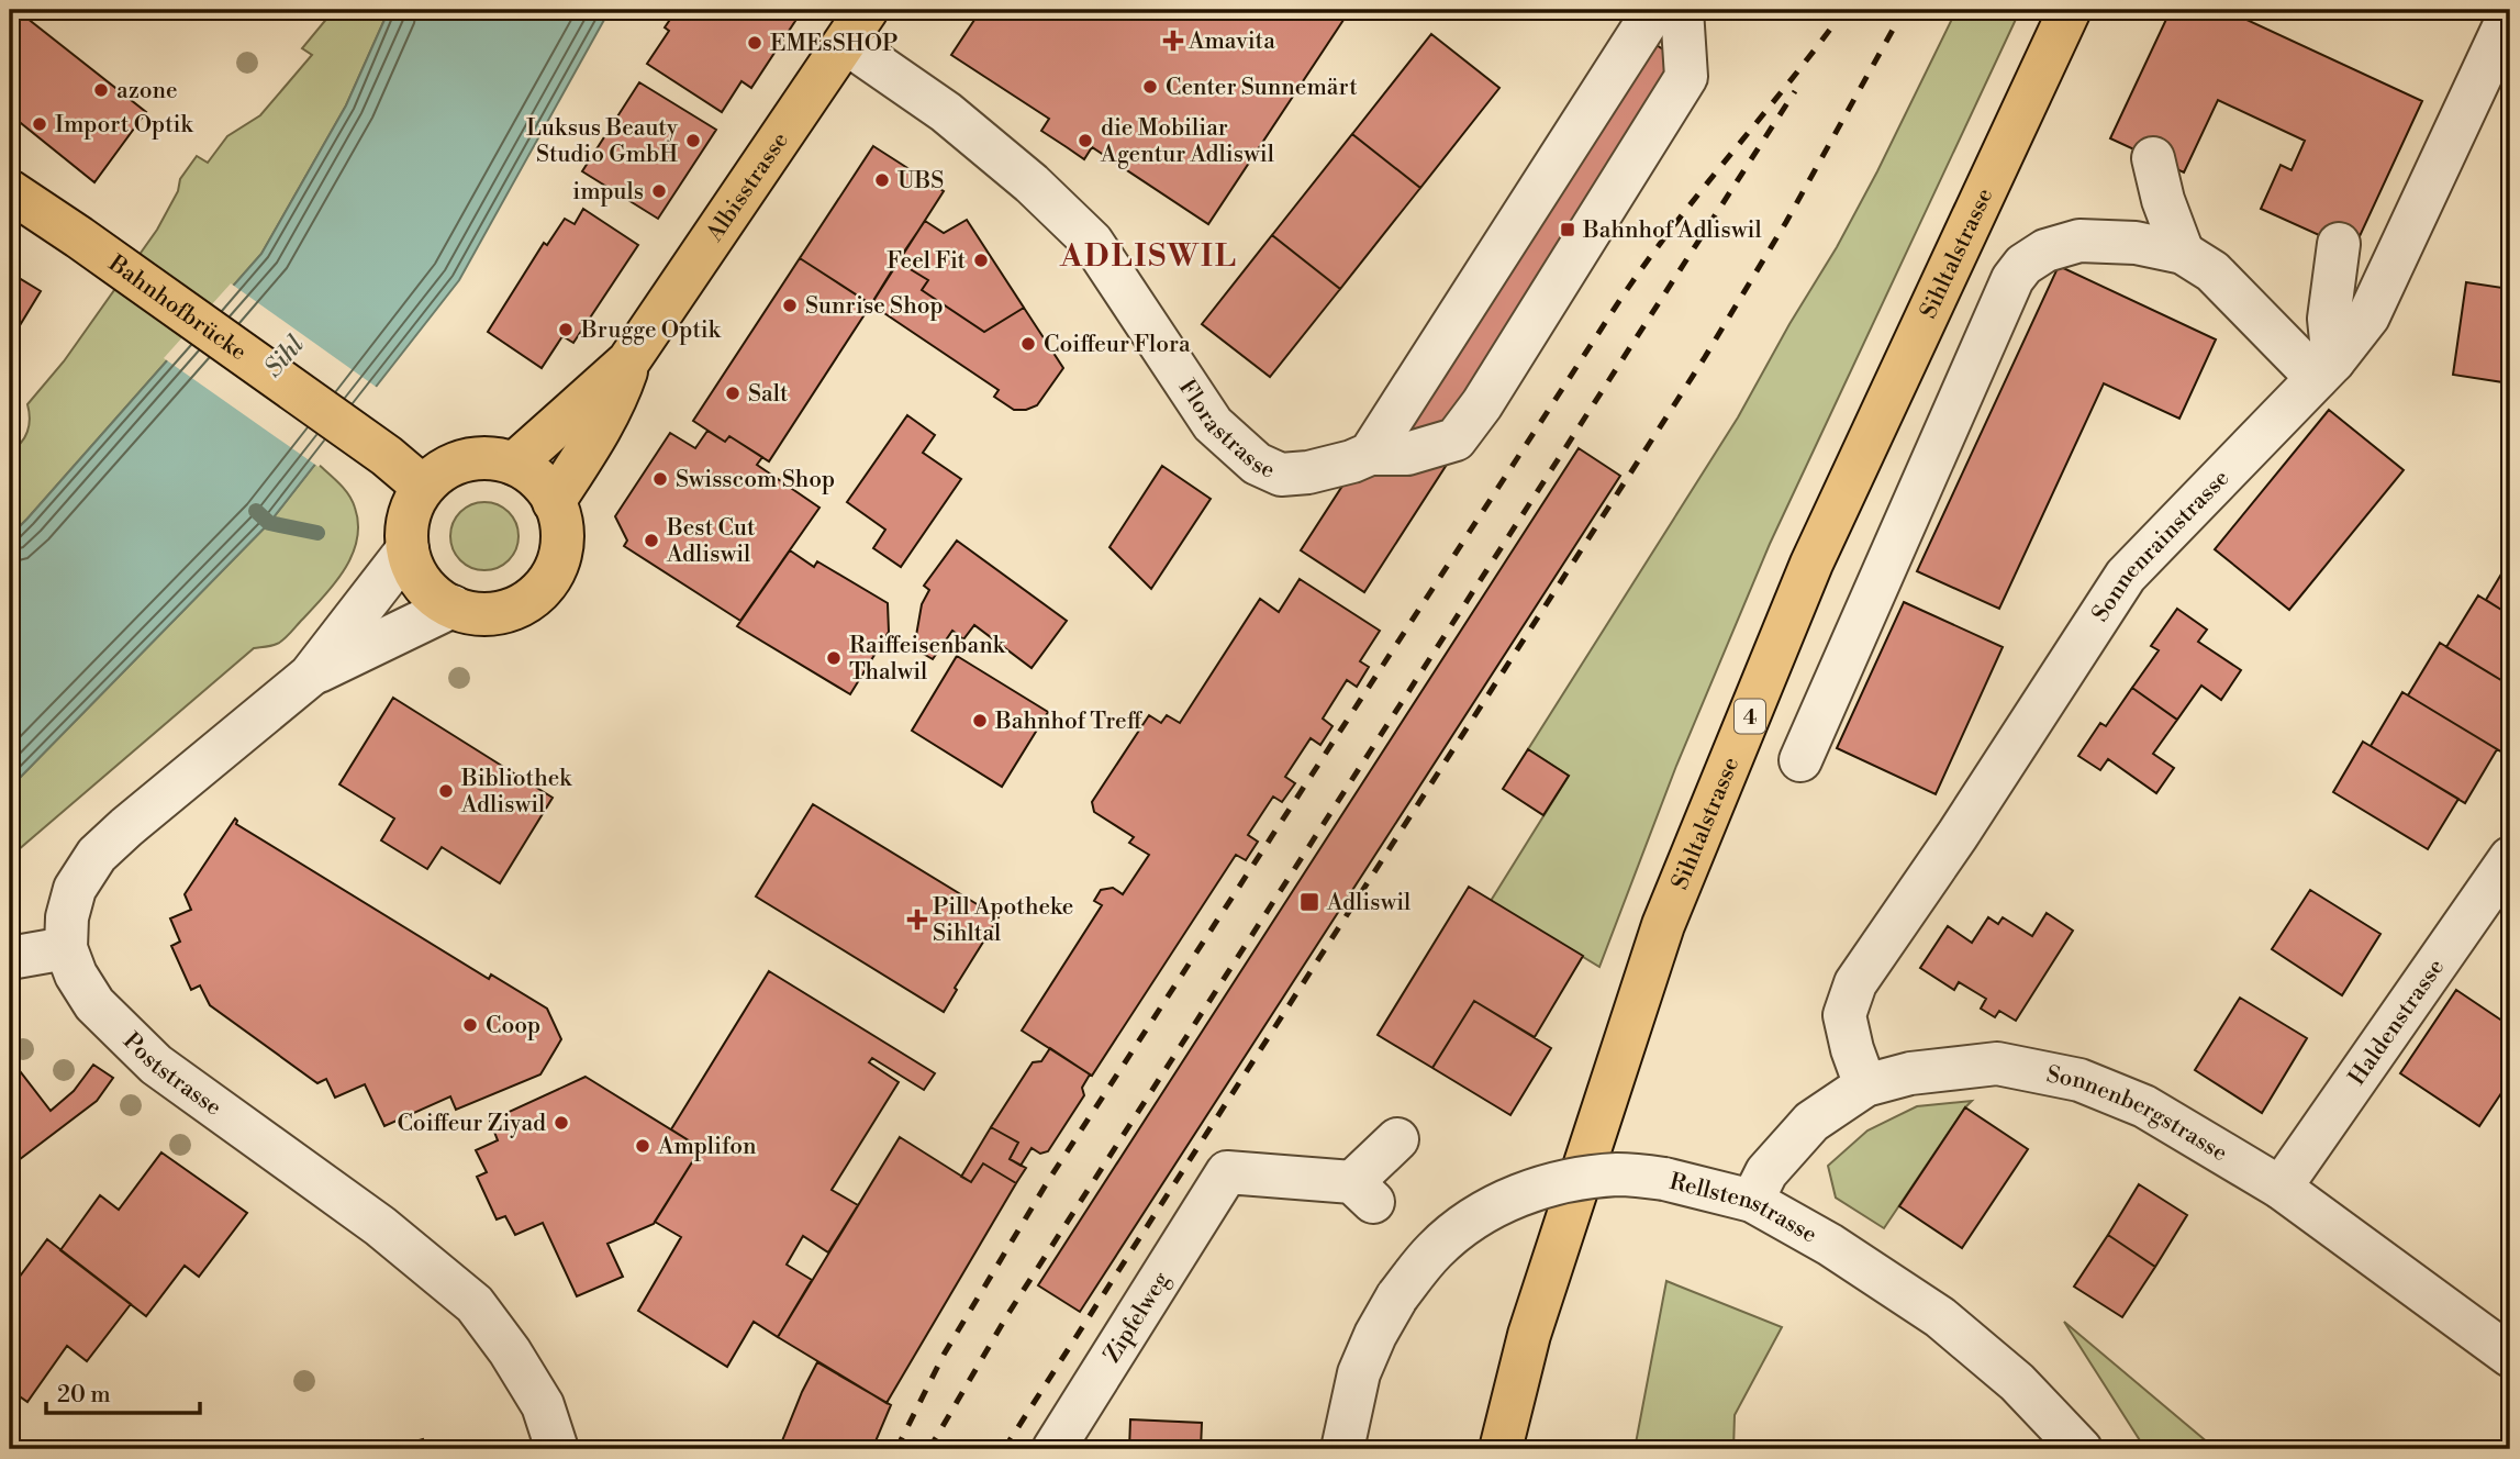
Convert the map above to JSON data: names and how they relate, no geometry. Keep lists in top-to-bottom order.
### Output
{
  "streets": {
    "main road": [
      "Albisstrasse",
      "Sihltalstrasse",
      "Bahnhofbrücke",
      "4"
    ],
    "street": [
      "Florastrasse",
      "Sonnenrainstrasse",
      "Haldenstrasse",
      "Poststrasse",
      "Sonnenbergstrasse",
      "Rellstenstrasse",
      "Zipfelweg"
    ]
  },
  "crossings": [
    ["Albisstrasse", "Bahnhofbrücke"],
    ["Albisstrasse", "Florastrasse"],
    ["Albisstrasse", "Poststrasse"],
    ["Bahnhofbrücke", "Poststrasse"],
    ["Sonnenrainstrasse", "Sonnenbergstrasse"],
    ["Haldenstrasse", "Sonnenbergstrasse"],
    ["Sonnenbergstrasse", "Rellstenstrasse"]
  ],
  "districts": ["ADLISWIL"],
  "water": ["Sihl"],
  "places": {
    "health": ["Amavita", "Pill Apotheke Sihltal"],
    "other": [
      "EMEsSHOP",
      "Center Sunnemärt",
      "azone",
      "Import Optik",
      "Luksus Beauty Studio GmbH",
      "die Mobiliar Agentur Adliswil",
      "UBS",
      "impuls",
      "Feel Fit",
      "Sunrise Shop",
      "Brugge Optik",
      "Coiffeur Flora",
      "Salt",
      "Swisscom Shop",
      "Best Cut Adliswil",
      "Raiffeisenbank Thalwil",
      "Bahnhof Treff",
      "Bibliothek Adliswil",
      "Coop",
      "Coiffeur Ziyad",
      "Amplifon"
    ],
    "transit": ["Bahnhof Adliswil", "Adliswil"]
  },
  "scale_bar": "20 m"
}
